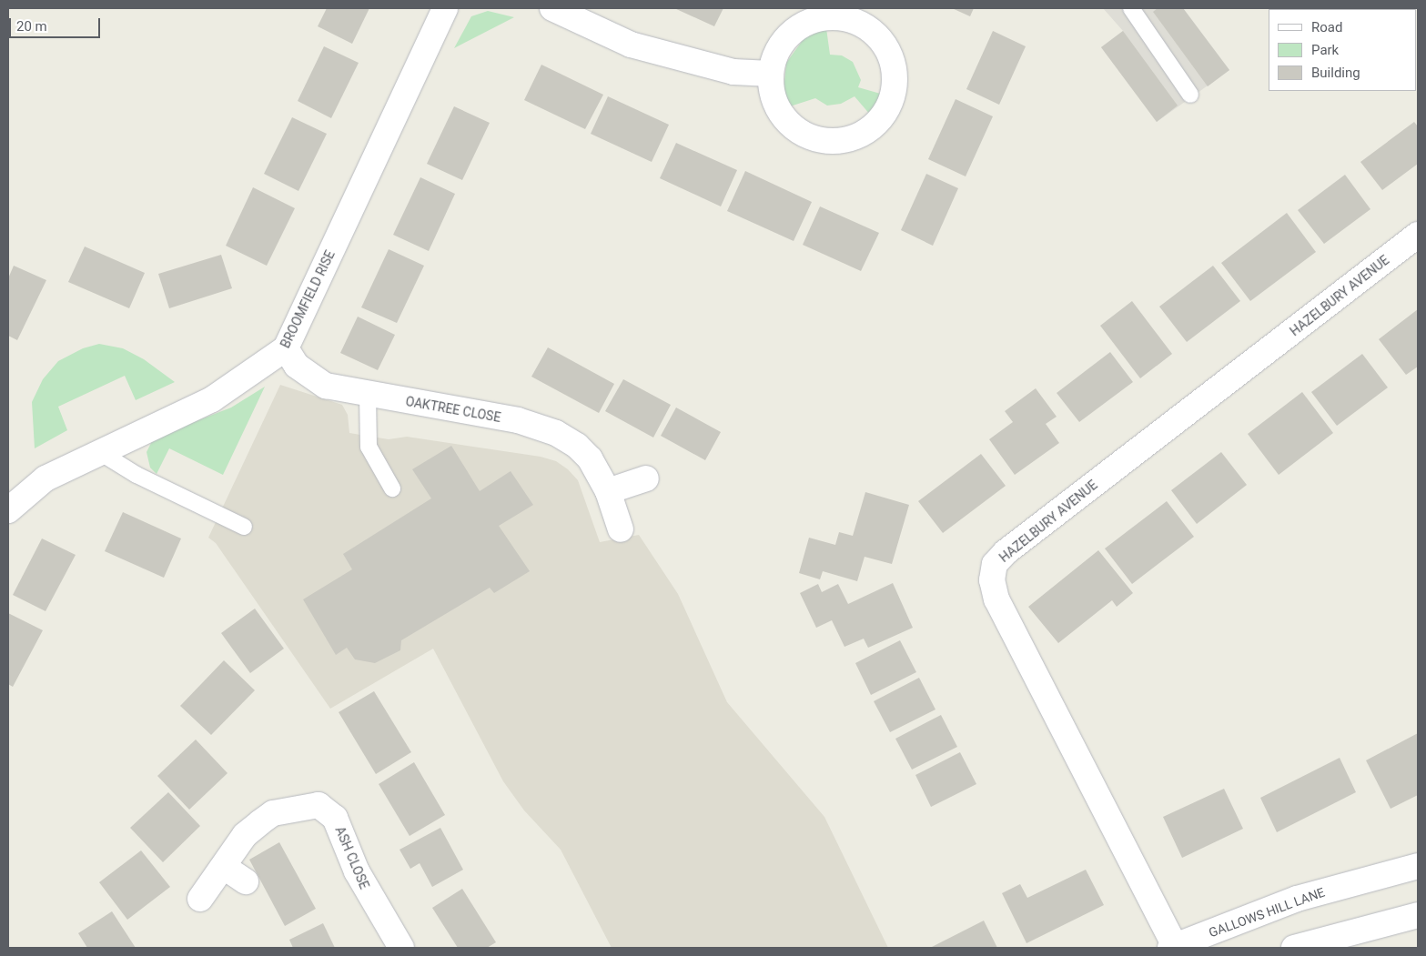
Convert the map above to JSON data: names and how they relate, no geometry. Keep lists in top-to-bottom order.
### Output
{
  "streets": {
    "street": [
      "HAZELBURY AVENUE",
      "BROOMFIELD RISE",
      "OAKTREE CLOSE",
      "ASH CLOSE",
      "GALLOWS HILL LANE"
    ]
  },
  "crossings": [
    ["HAZELBURY AVENUE", "GALLOWS HILL LANE"],
    ["BROOMFIELD RISE", "OAKTREE CLOSE"]
  ],
  "legend": ["Road", "Park", "Building"],
  "scale_bar": "20 m"
}
